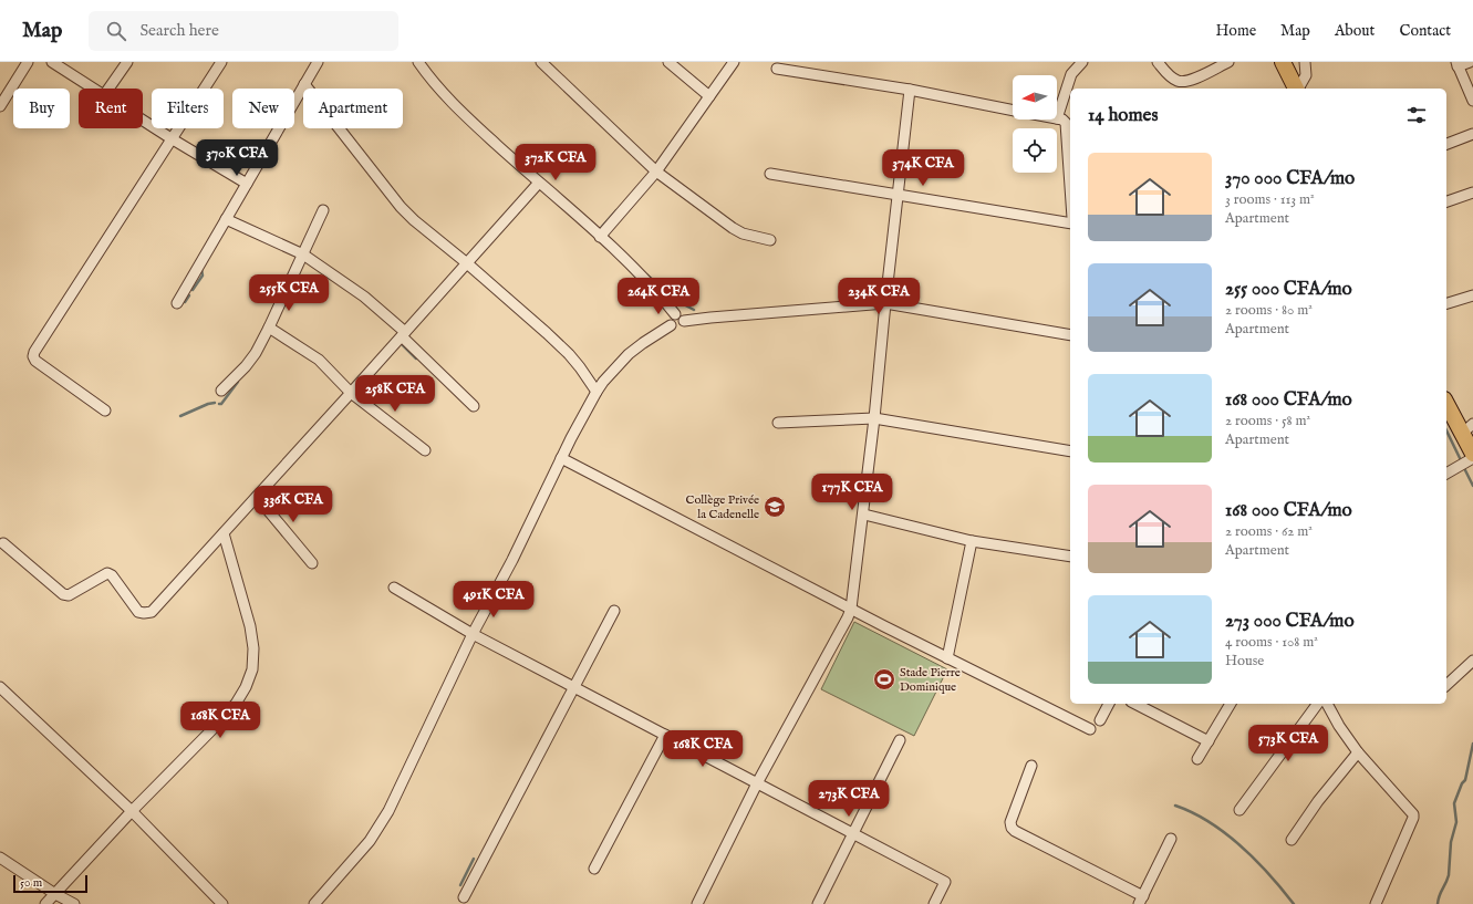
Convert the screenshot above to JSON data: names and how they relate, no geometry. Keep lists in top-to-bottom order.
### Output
{
  "places": {
    "school or university": ["Collège Privée la Cadenelle"],
    "sports": ["Stade Pierre Dominique"]
  },
  "scale_bar": "50 m",
  "north": "left",
  "page": {
    "header": "Map",
    "search": "Search here",
    "nav": [
      "Home",
      "Map",
      "About",
      "Contact"
    ],
    "chip": [
      "Buy",
      "Rent",
      "Filters",
      "New",
      "Apartment"
    ],
    "heading": "14 homes",
    "price": [
      "370K CFA",
      "372K CFA",
      "374K CFA",
      "255K CFA",
      "264K CFA",
      "234K CFA",
      "258K CFA",
      "177K CFA",
      "336K CFA",
      "491K CFA",
      "168K CFA",
      "573K CFA",
      "168K CFA",
      "273K CFA"
    ],
    "list": [
      {
        "name": "370 000 CFA/mo",
        "note": "3 rooms · 113 m² · Apartment"
      },
      {
        "name": "255 000 CFA/mo",
        "note": "2 rooms · 80 m² · Apartment"
      },
      {
        "name": "168 000 CFA/mo",
        "note": "2 rooms · 58 m² · Apartment"
      },
      {
        "name": "168 000 CFA/mo",
        "note": "2 rooms · 62 m² · Apartment"
      },
      {
        "name": "273 000 CFA/mo",
        "note": "4 rooms · 108 m² · House"
      }
    ],
    "scale": "50 m"
  }
}
